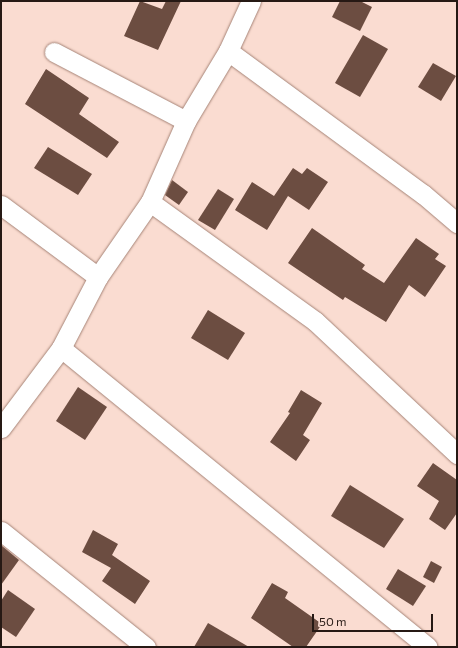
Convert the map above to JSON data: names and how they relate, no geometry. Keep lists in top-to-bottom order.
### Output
{
  "scale_bar": "50 m"
}
